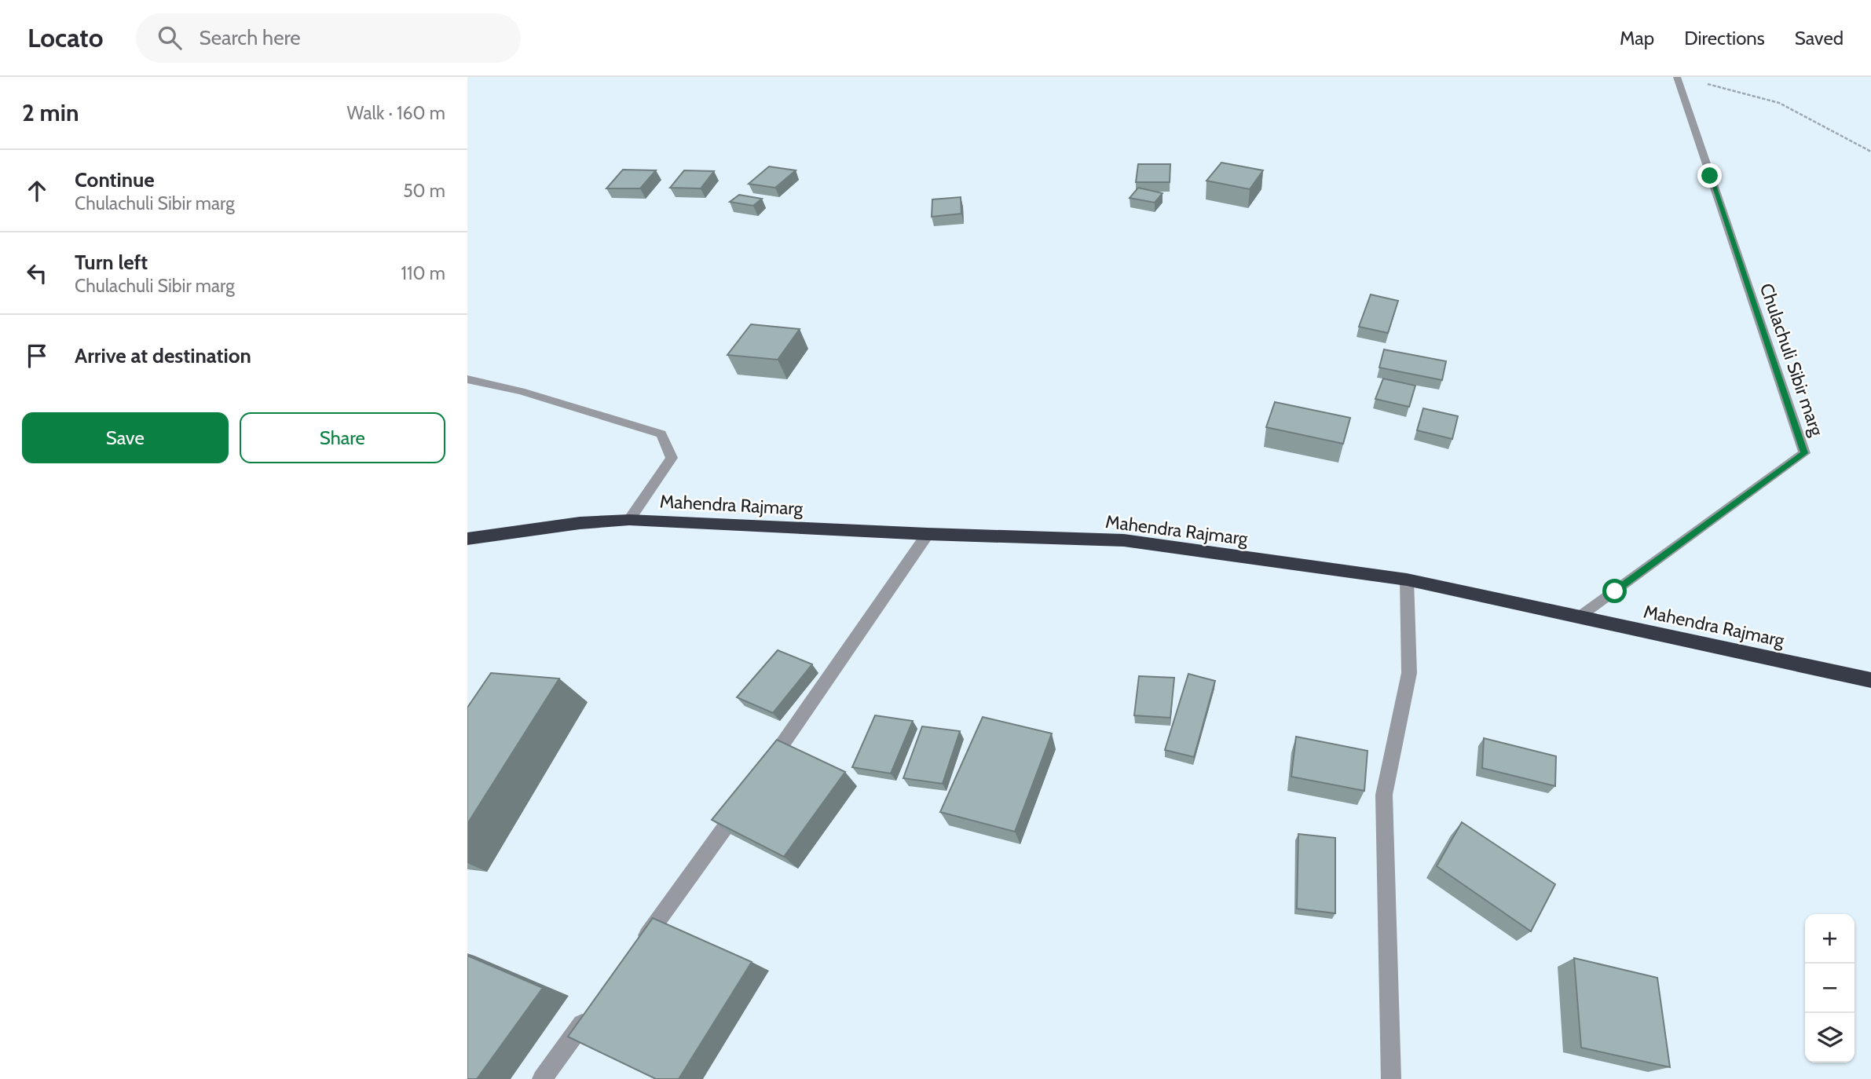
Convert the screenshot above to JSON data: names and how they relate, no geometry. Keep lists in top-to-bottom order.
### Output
{
  "streets": {
    "highway": ["Mahendra Rajmarg"],
    "street": ["Chulachuli Sibir marg"]
  },
  "crossings": [
    ["Chulachuli Sibir marg", "Mahendra Rajmarg"]
  ],
  "page": {
    "header": "Locato",
    "search": "Search here",
    "nav": ["Map", "Directions", "Saved"],
    "heading": ["2 min", "Walk · 160 m"],
    "list": [
      ["Continue", "Chulachuli Sibir marg", "50 m"],
      ["Turn left", "Chulachuli Sibir marg", "110 m"],
      "Arrive at destination"
    ],
    "buttons": ["Save", "Share"],
    "map_buttons": ["+", "−"]
  }
}
